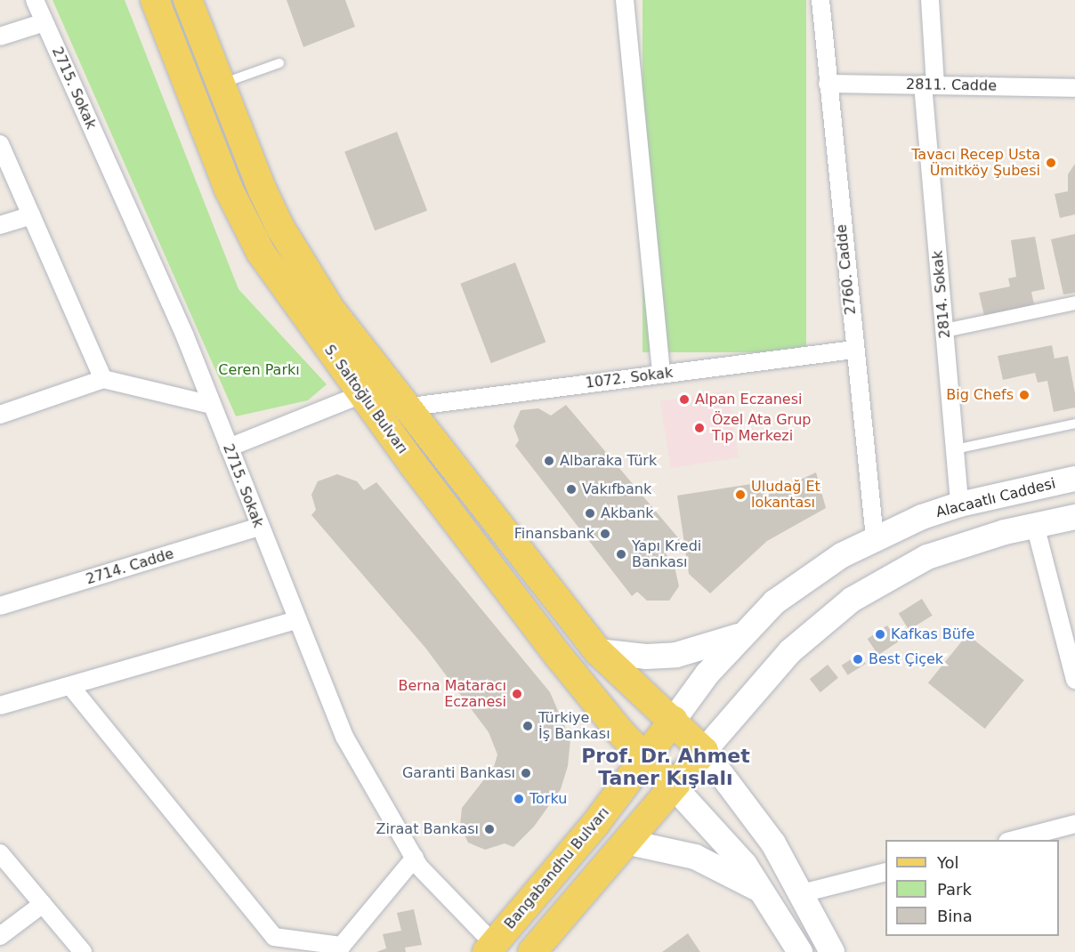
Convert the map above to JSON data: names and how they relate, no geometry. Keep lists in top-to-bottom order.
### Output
{
  "streets": {
    "main road": ["S. Saltoğlu Bulvarı", "Alacaatlı Caddesi", "Bangabandhu Bulvarı"],
    "street": [
      "2811. Cadde",
      "2715. Sokak",
      "2760. Cadde",
      "2814. Sokak",
      "1072. Sokak",
      "2714. Cadde"
    ]
  },
  "crossings": [
    ["2811. Cadde", "2760. Cadde"],
    ["2811. Cadde", "2814. Sokak"],
    ["2715. Sokak", "2714. Cadde"],
    ["2715. Sokak", "Bangabandhu Bulvarı"],
    ["2760. Cadde", "1072. Sokak"],
    ["2760. Cadde", "Alacaatlı Caddesi"],
    ["2814. Sokak", "Alacaatlı Caddesi"],
    ["1072. Sokak", "S. Saltoğlu Bulvarı"],
    ["S. Saltoğlu Bulvarı", "Alacaatlı Caddesi"],
    ["S. Saltoğlu Bulvarı", "Bangabandhu Bulvarı"],
    ["Alacaatlı Caddesi", "Bangabandhu Bulvarı"]
  ],
  "districts": ["Prof. Dr. Ahmet Taner Kışlalı"],
  "parks": ["Ceren Parkı"],
  "places": [
    "Tavacı Recep Usta Ümitköy Şubesi",
    "Big Chefs",
    "Alpan Eczanesi",
    "Özel Ata Grup Tıp Merkezi",
    "Albaraka Türk",
    "Vakıfbank",
    "Uludağ Et lokantası",
    "Akbank",
    "Finansbank",
    "Yapı Kredi Bankası",
    "Kafkas Büfe",
    "Best Çiçek",
    "Berna Mataracı Eczanesi",
    "Türkiye İş Bankası",
    "Garanti Bankası",
    "Torku",
    "Ziraat Bankası"
  ],
  "legend": ["Yol", "Park", "Bina"]
}
